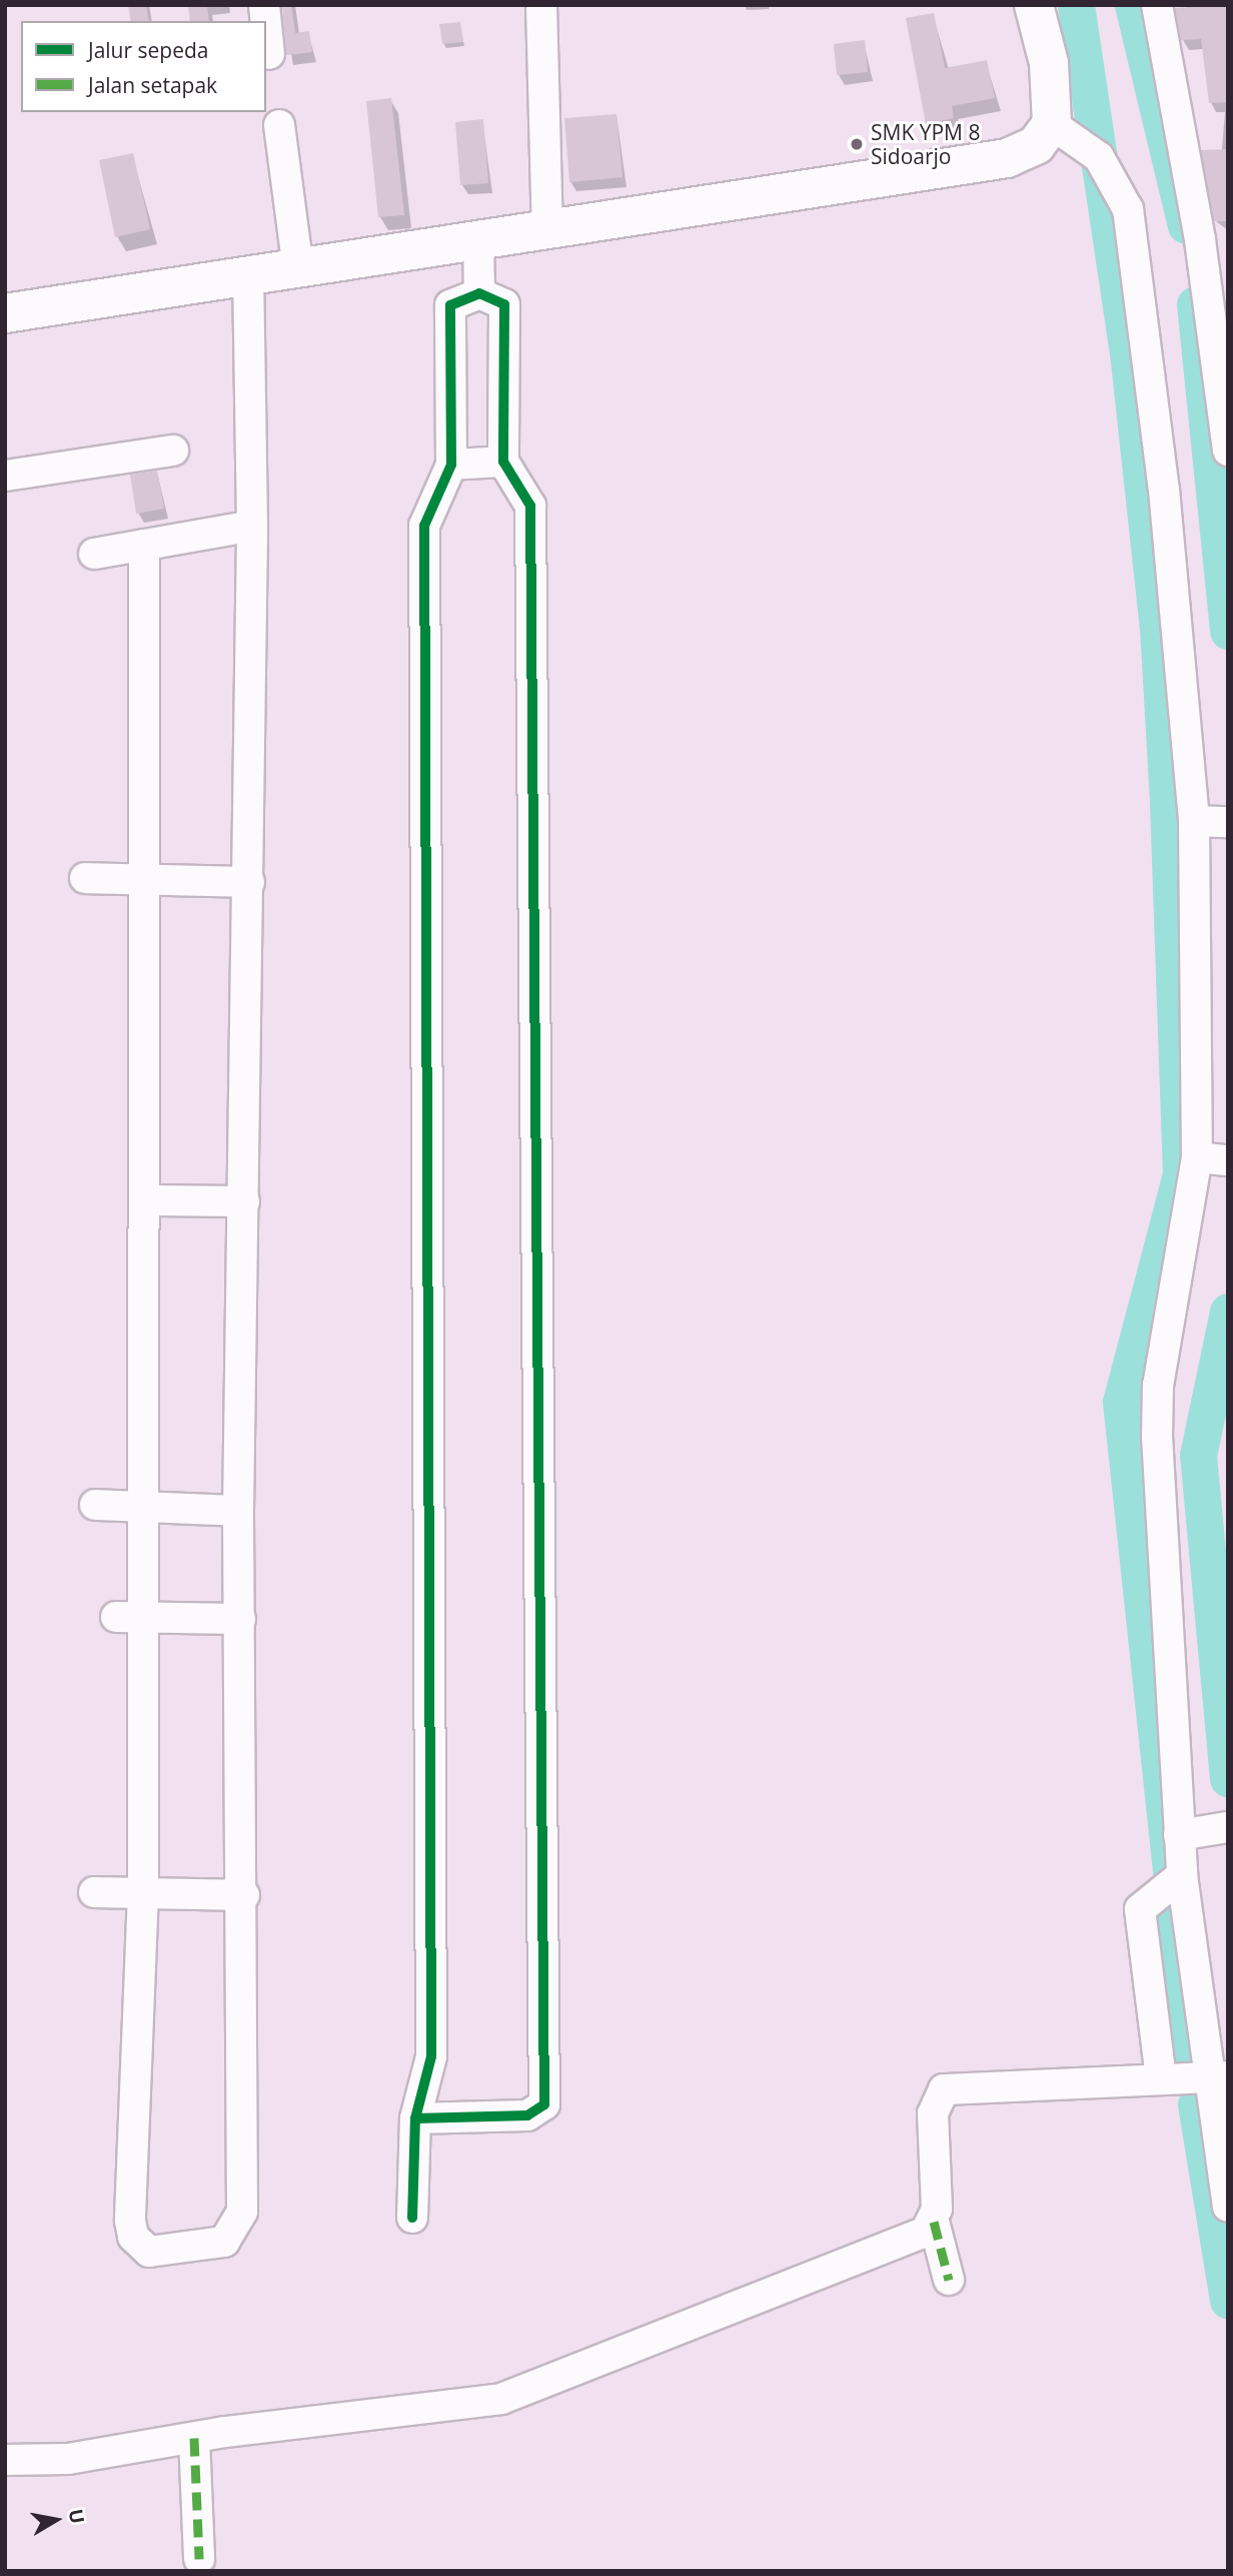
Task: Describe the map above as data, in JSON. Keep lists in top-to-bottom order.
{
  "places": ["SMK YPM 8 Sidoarjo"],
  "legend": ["Jalur sepeda", "Jalan setapak"],
  "north": "right"
}
